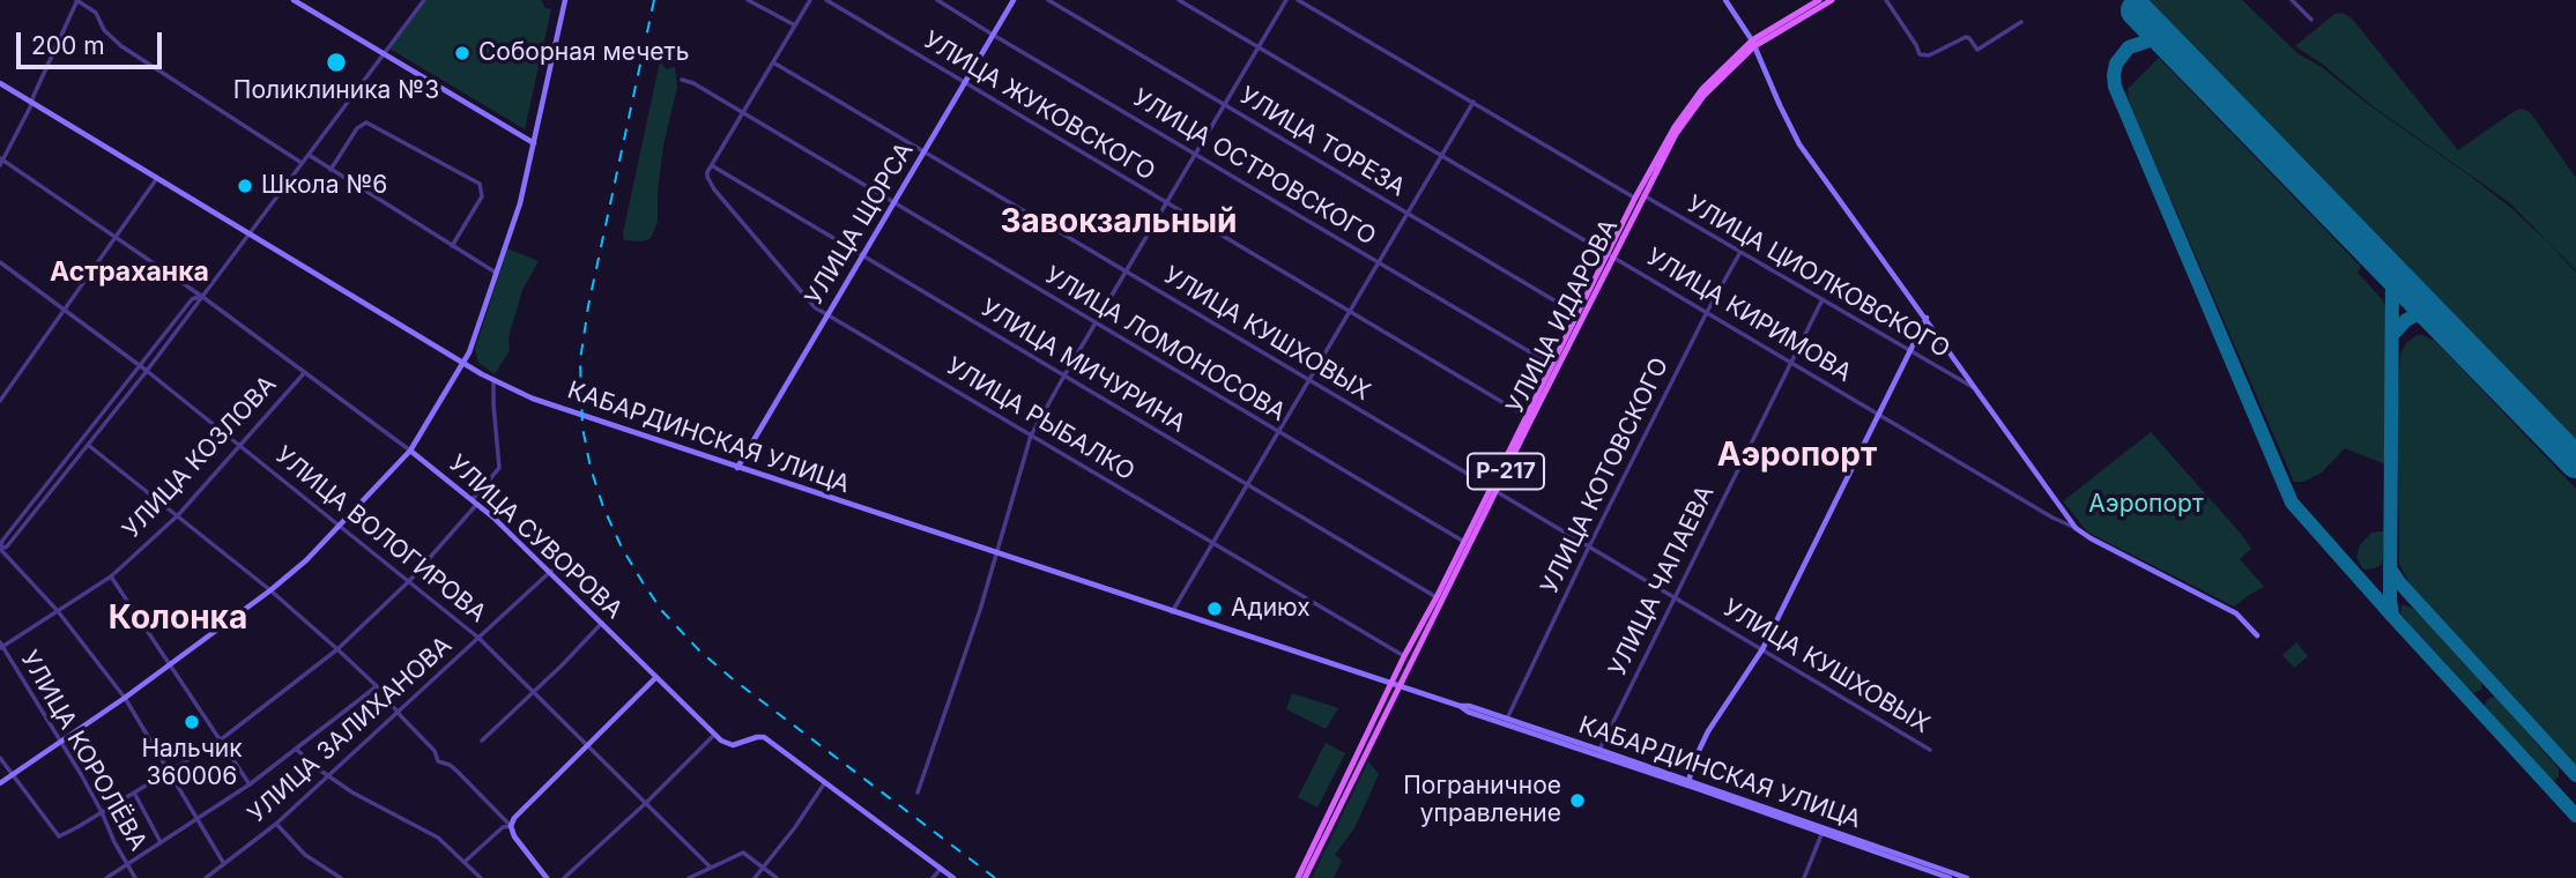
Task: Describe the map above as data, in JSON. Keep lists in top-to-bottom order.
{
  "streets": {
    "main road": [
      "УЛИЦА ЩОРСА",
      "УЛИЦА КИРИМОВА",
      "УЛИЦА ИДАРОВА",
      "КАБАРДИНСКАЯ УЛИЦА",
      "Р-217",
      "УЛИЦА СУВОРОВА"
    ],
    "street": [
      "УЛИЦА ЖУКОВСКОГО",
      "УЛИЦА ТОРЕЗА",
      "УЛИЦА ОСТРОВСКОГО",
      "УЛИЦА ЦИОЛКОВСКОГО",
      "УЛИЦА КУШХОВЫХ",
      "УЛИЦА ЛОМОНОСОВА",
      "УЛИЦА МИЧУРИНА",
      "УЛИЦА РЫБАЛКО",
      "УЛИЦА КОЗЛОВА",
      "УЛИЦА КОТОВСКОГО",
      "УЛИЦА ВОЛОГИРОВА",
      "УЛИЦА ЧАПАЕВА",
      "УЛИЦА ЗАЛИХАНОВА",
      "УЛИЦА КОРОЛЁВА"
    ]
  },
  "crossings": [
    ["УЛИЦА ЖУКОВСКОГО", "УЛИЦА ЩОРСА"],
    ["УЛИЦА ЖУКОВСКОГО", "УЛИЦА ИДАРОВА"],
    ["УЛИЦА ТОРЕЗА", "УЛИЦА ИДАРОВА"],
    ["УЛИЦА ОСТРОВСКОГО", "УЛИЦА ЩОРСА"],
    ["УЛИЦА ОСТРОВСКОГО", "УЛИЦА ИДАРОВА"],
    ["УЛИЦА ЩОРСА", "УЛИЦА КУШХОВЫХ"],
    ["УЛИЦА ЩОРСА", "УЛИЦА ЛОМОНОСОВА"],
    ["УЛИЦА ЩОРСА", "УЛИЦА МИЧУРИНА"],
    ["УЛИЦА ЩОРСА", "УЛИЦА РЫБАЛКО"],
    ["УЛИЦА ЩОРСА", "КАБАРДИНСКАЯ УЛИЦА"],
    ["УЛИЦА ЦИОЛКОВСКОГО", "УЛИЦА ИДАРОВА"],
    ["УЛИЦА ЦИОЛКОВСКОГО", "УЛИЦА КОТОВСКОГО"],
    ["УЛИЦА ЦИОЛКОВСКОГО", "УЛИЦА ЧАПАЕВА"],
    ["УЛИЦА КИРИМОВА", "УЛИЦА ИДАРОВА"],
    ["УЛИЦА КИРИМОВА", "УЛИЦА КОТОВСКОГО"],
    ["УЛИЦА КИРИМОВА", "УЛИЦА ЧАПАЕВА"],
    ["УЛИЦА ИДАРОВА", "УЛИЦА КУШХОВЫХ"],
    ["УЛИЦА ИДАРОВА", "УЛИЦА ЛОМОНОСОВА"],
    ["УЛИЦА ИДАРОВА", "УЛИЦА МИЧУРИНА"],
    ["УЛИЦА ИДАРОВА", "УЛИЦА РЫБАЛКО"],
    ["УЛИЦА ИДАРОВА", "КАБАРДИНСКАЯ УЛИЦА"],
    ["УЛИЦА КУШХОВЫХ", "УЛИЦА КОТОВСКОГО"],
    ["УЛИЦА КУШХОВЫХ", "УЛИЦА ЧАПАЕВА"],
    ["УЛИЦА МИЧУРИНА", "УЛИЦА РЫБАЛКО"],
    ["КАБАРДИНСКАЯ УЛИЦА", "УЛИЦА КОТОВСКОГО"],
    ["КАБАРДИНСКАЯ УЛИЦА", "УЛИЦА ЧАПАЕВА"],
    ["УЛИЦА КОЗЛОВА", "УЛИЦА ВОЛОГИРОВА"],
    ["УЛИЦА КОЗЛОВА", "УЛИЦА СУВОРОВА"],
    ["УЛИЦА КОЗЛОВА", "УЛИЦА КОРОЛЁВА"],
    ["УЛИЦА ВОЛОГИРОВА", "УЛИЦА ЗАЛИХАНОВА"],
    ["УЛИЦА СУВОРОВА", "УЛИЦА ЗАЛИХАНОВА"]
  ],
  "districts": [
    "Завокзальный",
    "Астраханка",
    "Аэропорт",
    "Колонка"
  ],
  "parks": ["Аэропорт"],
  "places": [
    "Соборная мечеть",
    "Поликлиника №3",
    "Школа №6",
    "Адиюх",
    "Нальчик 360006",
    "Пограничное управление"
  ],
  "scale_bar": "200 m"
}
